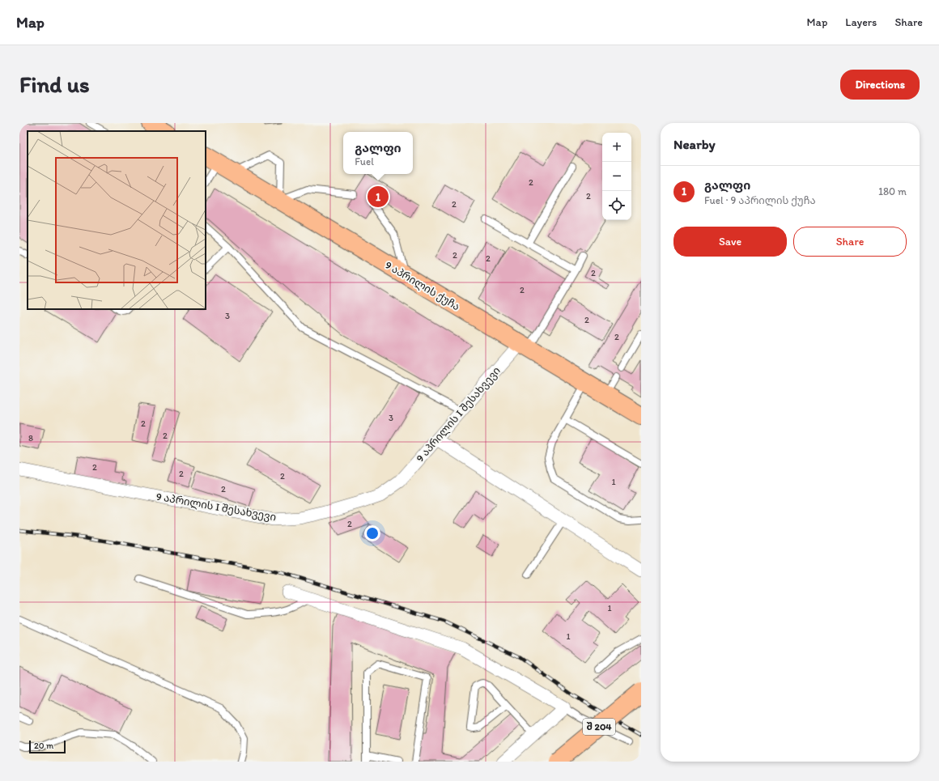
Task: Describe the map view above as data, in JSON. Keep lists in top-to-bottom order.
{
  "streets": {
    "main road": ["9 აპრილის ქუჩა", "შ 204"],
    "street": ["9 აპრილის I შესახვევი"]
  },
  "crossings": [
    ["9 აპრილის ქუჩა", "9 აპრილის I შესახვევი"]
  ],
  "house_numbers": [
    "2",
    "2",
    "2",
    "2",
    "2",
    "2",
    "2",
    "3",
    "2",
    "2",
    "3",
    "2",
    "2",
    "8",
    "2",
    "2",
    "2",
    "1",
    "2",
    "2",
    "1",
    "1"
  ],
  "scale_bar": "20 m",
  "page": {
    "header": "Map",
    "nav": ["Map", "Layers", "Share"],
    "buttons": [
      "Directions",
      ["Save", "Share"]
    ],
    "title": "Find us",
    "heading": "Nearby",
    "popup": ["გალფი", "Fuel"],
    "map_buttons": ["+", "−"],
    "list": [
      {
        "mark": "1",
        "name": "გალფი",
        "note": "Fuel · 9 აპრილის ქუჩა",
        "value": "180 m"
      }
    ],
    "pins": "1",
    "scale": "20 m"
  }
}
